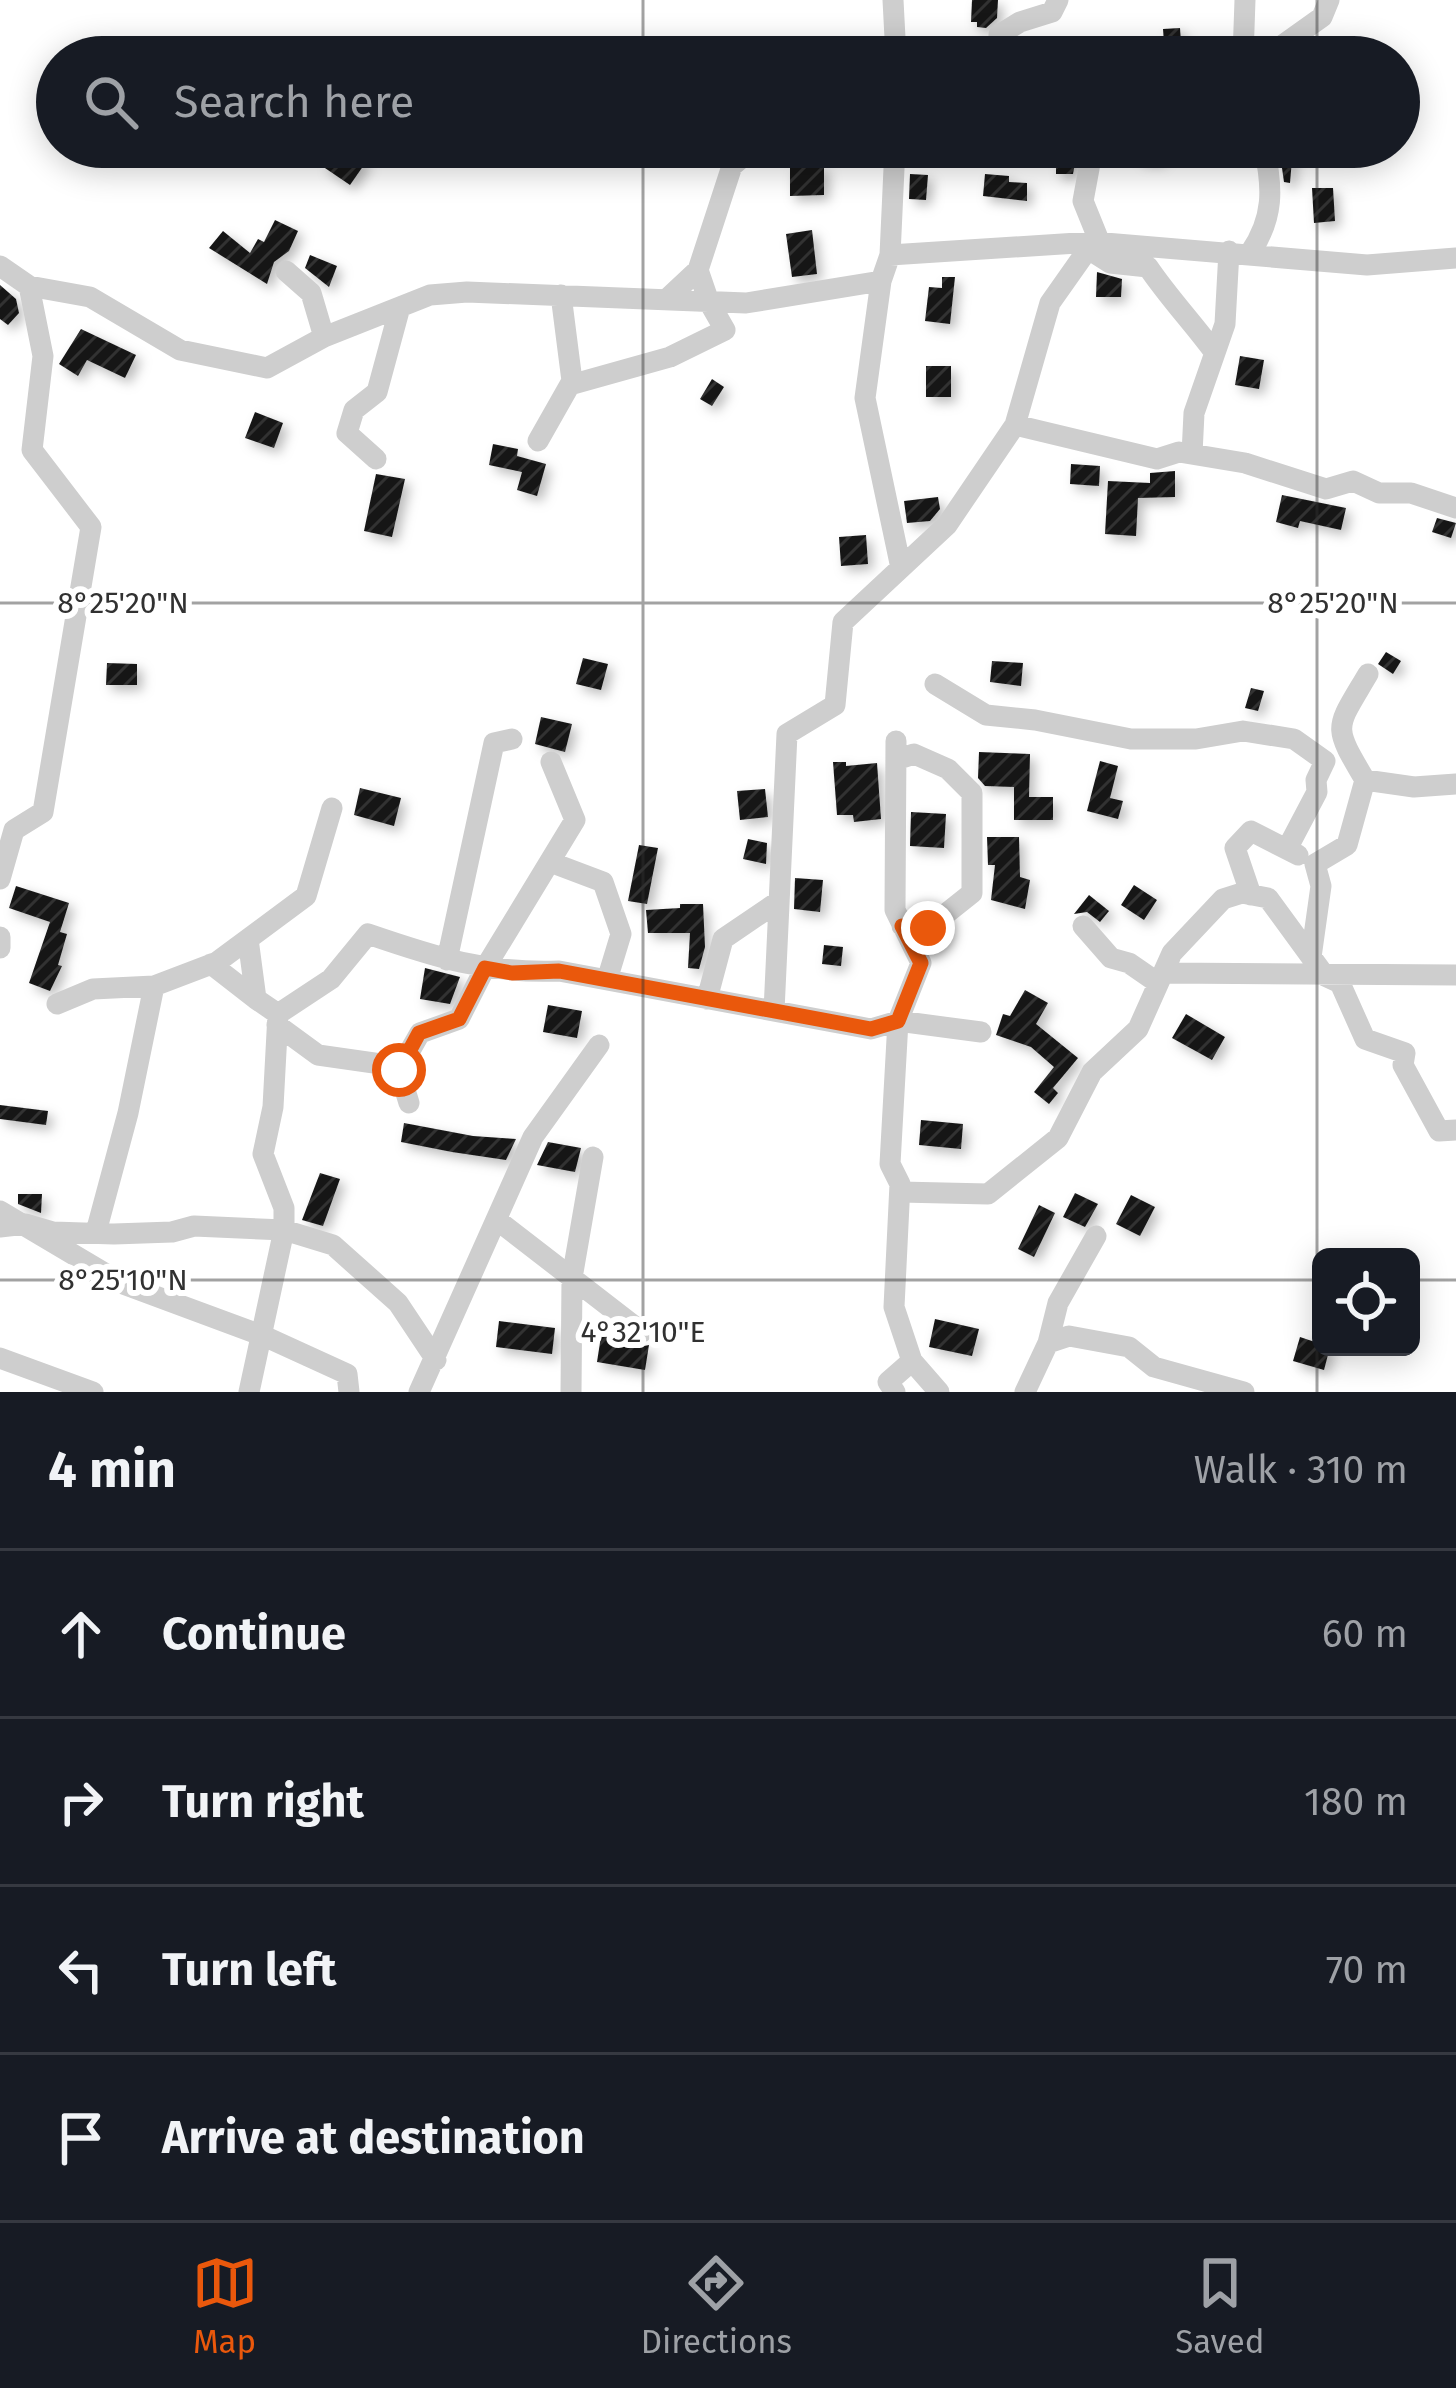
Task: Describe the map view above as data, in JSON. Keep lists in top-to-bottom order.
{
  "page": {
    "search": "Search here",
    "heading": ["4 min", "Walk · 310 m"],
    "list": [
      ["Continue", "60 m"],
      ["Turn right", "180 m"],
      ["Turn left", "70 m"],
      "Arrive at destination"
    ],
    "nav": ["Map", "Directions", "Saved"]
  },
  "coordinates": ["8°25'20\"N", "8°25'10\"N", "4°32'10\"E"]
}
